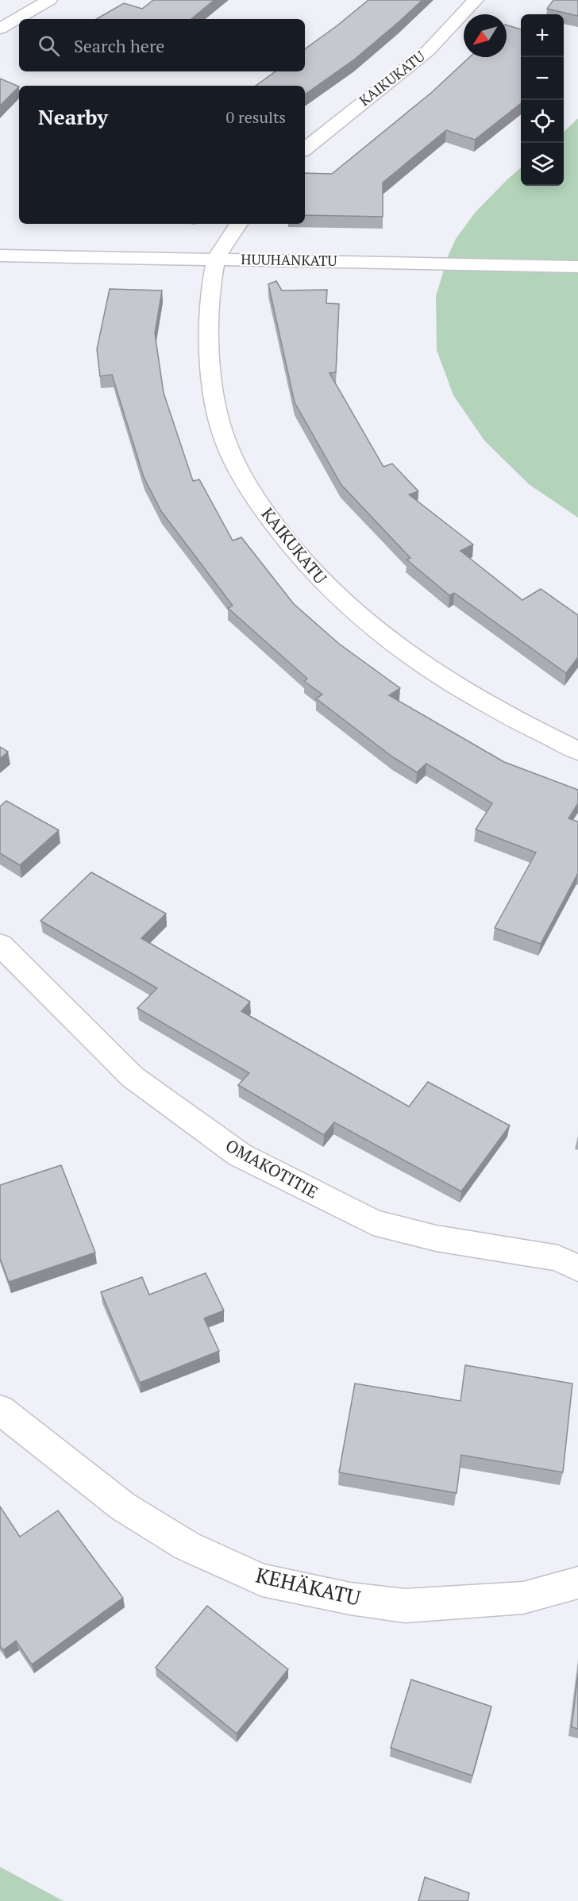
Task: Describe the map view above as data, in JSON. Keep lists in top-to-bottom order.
{
  "streets": {
    "street": [
      "KAIKUKATU",
      "HUUHANKATU",
      "OMAKOTITIE",
      "KEHÄKATU"
    ]
  },
  "crossings": [
    ["KAIKUKATU", "HUUHANKATU"]
  ],
  "north": "bottom left",
  "page": {
    "map_buttons": ["+", "−"],
    "search": "Search here",
    "heading": ["Nearby", "0 results"]
  }
}
